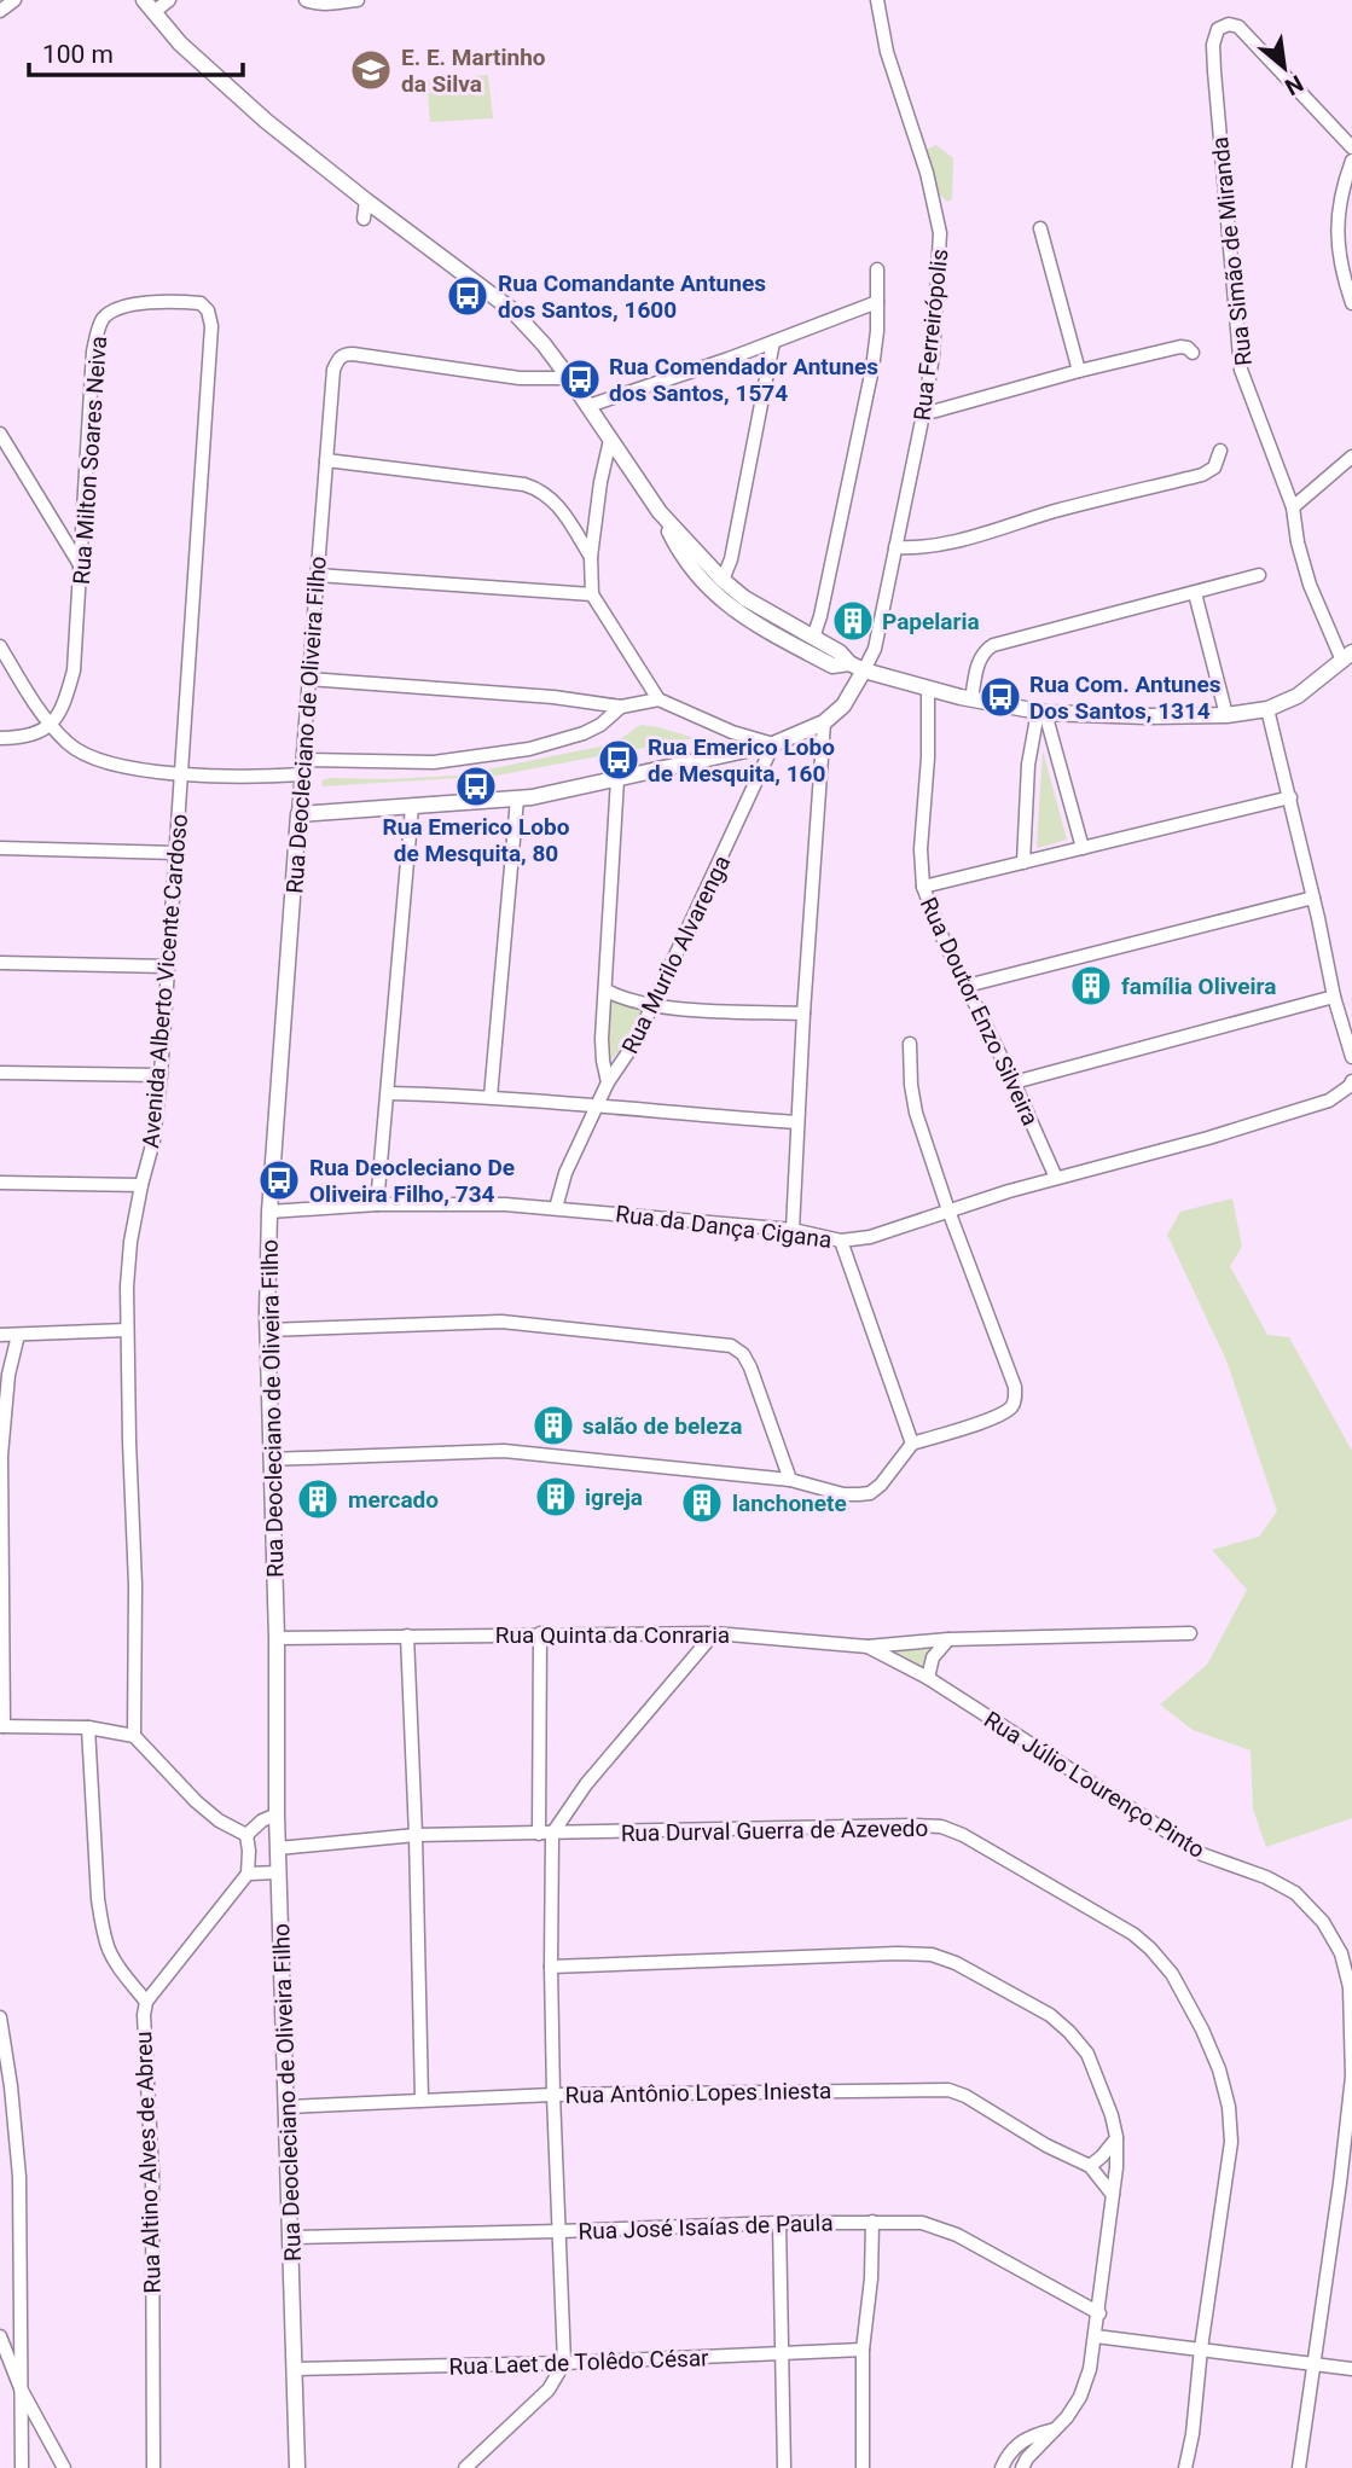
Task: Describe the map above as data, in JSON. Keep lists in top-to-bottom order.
{
  "streets": {
    "street": [
      "Rua Simão de Miranda",
      "Rua Ferreirópolis",
      "Rua Milton Soares Neiva",
      "Rua Deocleciano de Oliveira Filho",
      "Rua Murilo Alvarenga",
      "Avenida Alberto Vicente Cardoso",
      "Rua Doutor Enzo Silveira",
      "Rua da Dança Cigana",
      "Rua Quinta da Conraria",
      "Rua Júlio Lourenço Pinto",
      "Rua Durval Guerra de Azevedo",
      "Rua Antônio Lopes Iniesta",
      "Rua Altino Alves de Abreu",
      "Rua José Isaías de Paula",
      "Rua Laet de Tolêdo César"
    ]
  },
  "crossings": [
    ["Rua Milton Soares Neiva", "Avenida Alberto Vicente Cardoso"],
    ["Rua Deocleciano de Oliveira Filho", "Rua da Dança Cigana"],
    ["Rua Deocleciano de Oliveira Filho", "Rua Quinta da Conraria"],
    ["Rua Deocleciano de Oliveira Filho", "Rua Durval Guerra de Azevedo"],
    ["Rua Deocleciano de Oliveira Filho", "Rua Antônio Lopes Iniesta"],
    ["Rua Deocleciano de Oliveira Filho", "Rua José Isaías de Paula"],
    ["Rua Deocleciano de Oliveira Filho", "Rua Laet de Tolêdo César"],
    ["Rua Murilo Alvarenga", "Rua da Dança Cigana"],
    ["Rua Doutor Enzo Silveira", "Rua da Dança Cigana"],
    ["Rua Quinta da Conraria", "Rua Júlio Lourenço Pinto"]
  ],
  "places": {
    "school or university": ["E. E. Martinho da Silva"],
    "bus stop": [
      "Rua Comandante Antunes dos Santos, 1600",
      "Rua Comendador Antunes dos Santos, 1574",
      "Rua Com. Antunes Dos Santos, 1314",
      "Rua Emerico Lobo de Mesquita, 160",
      "Rua Emerico Lobo de Mesquita, 80",
      "Rua Deocleciano De Oliveira Filho, 734"
    ],
    "building": [
      "Papelaria",
      "família Oliveira",
      "salão de beleza",
      "igreja",
      "mercado",
      "lanchonete"
    ]
  },
  "scale_bar": "100 m",
  "north": "bottom right"
}
